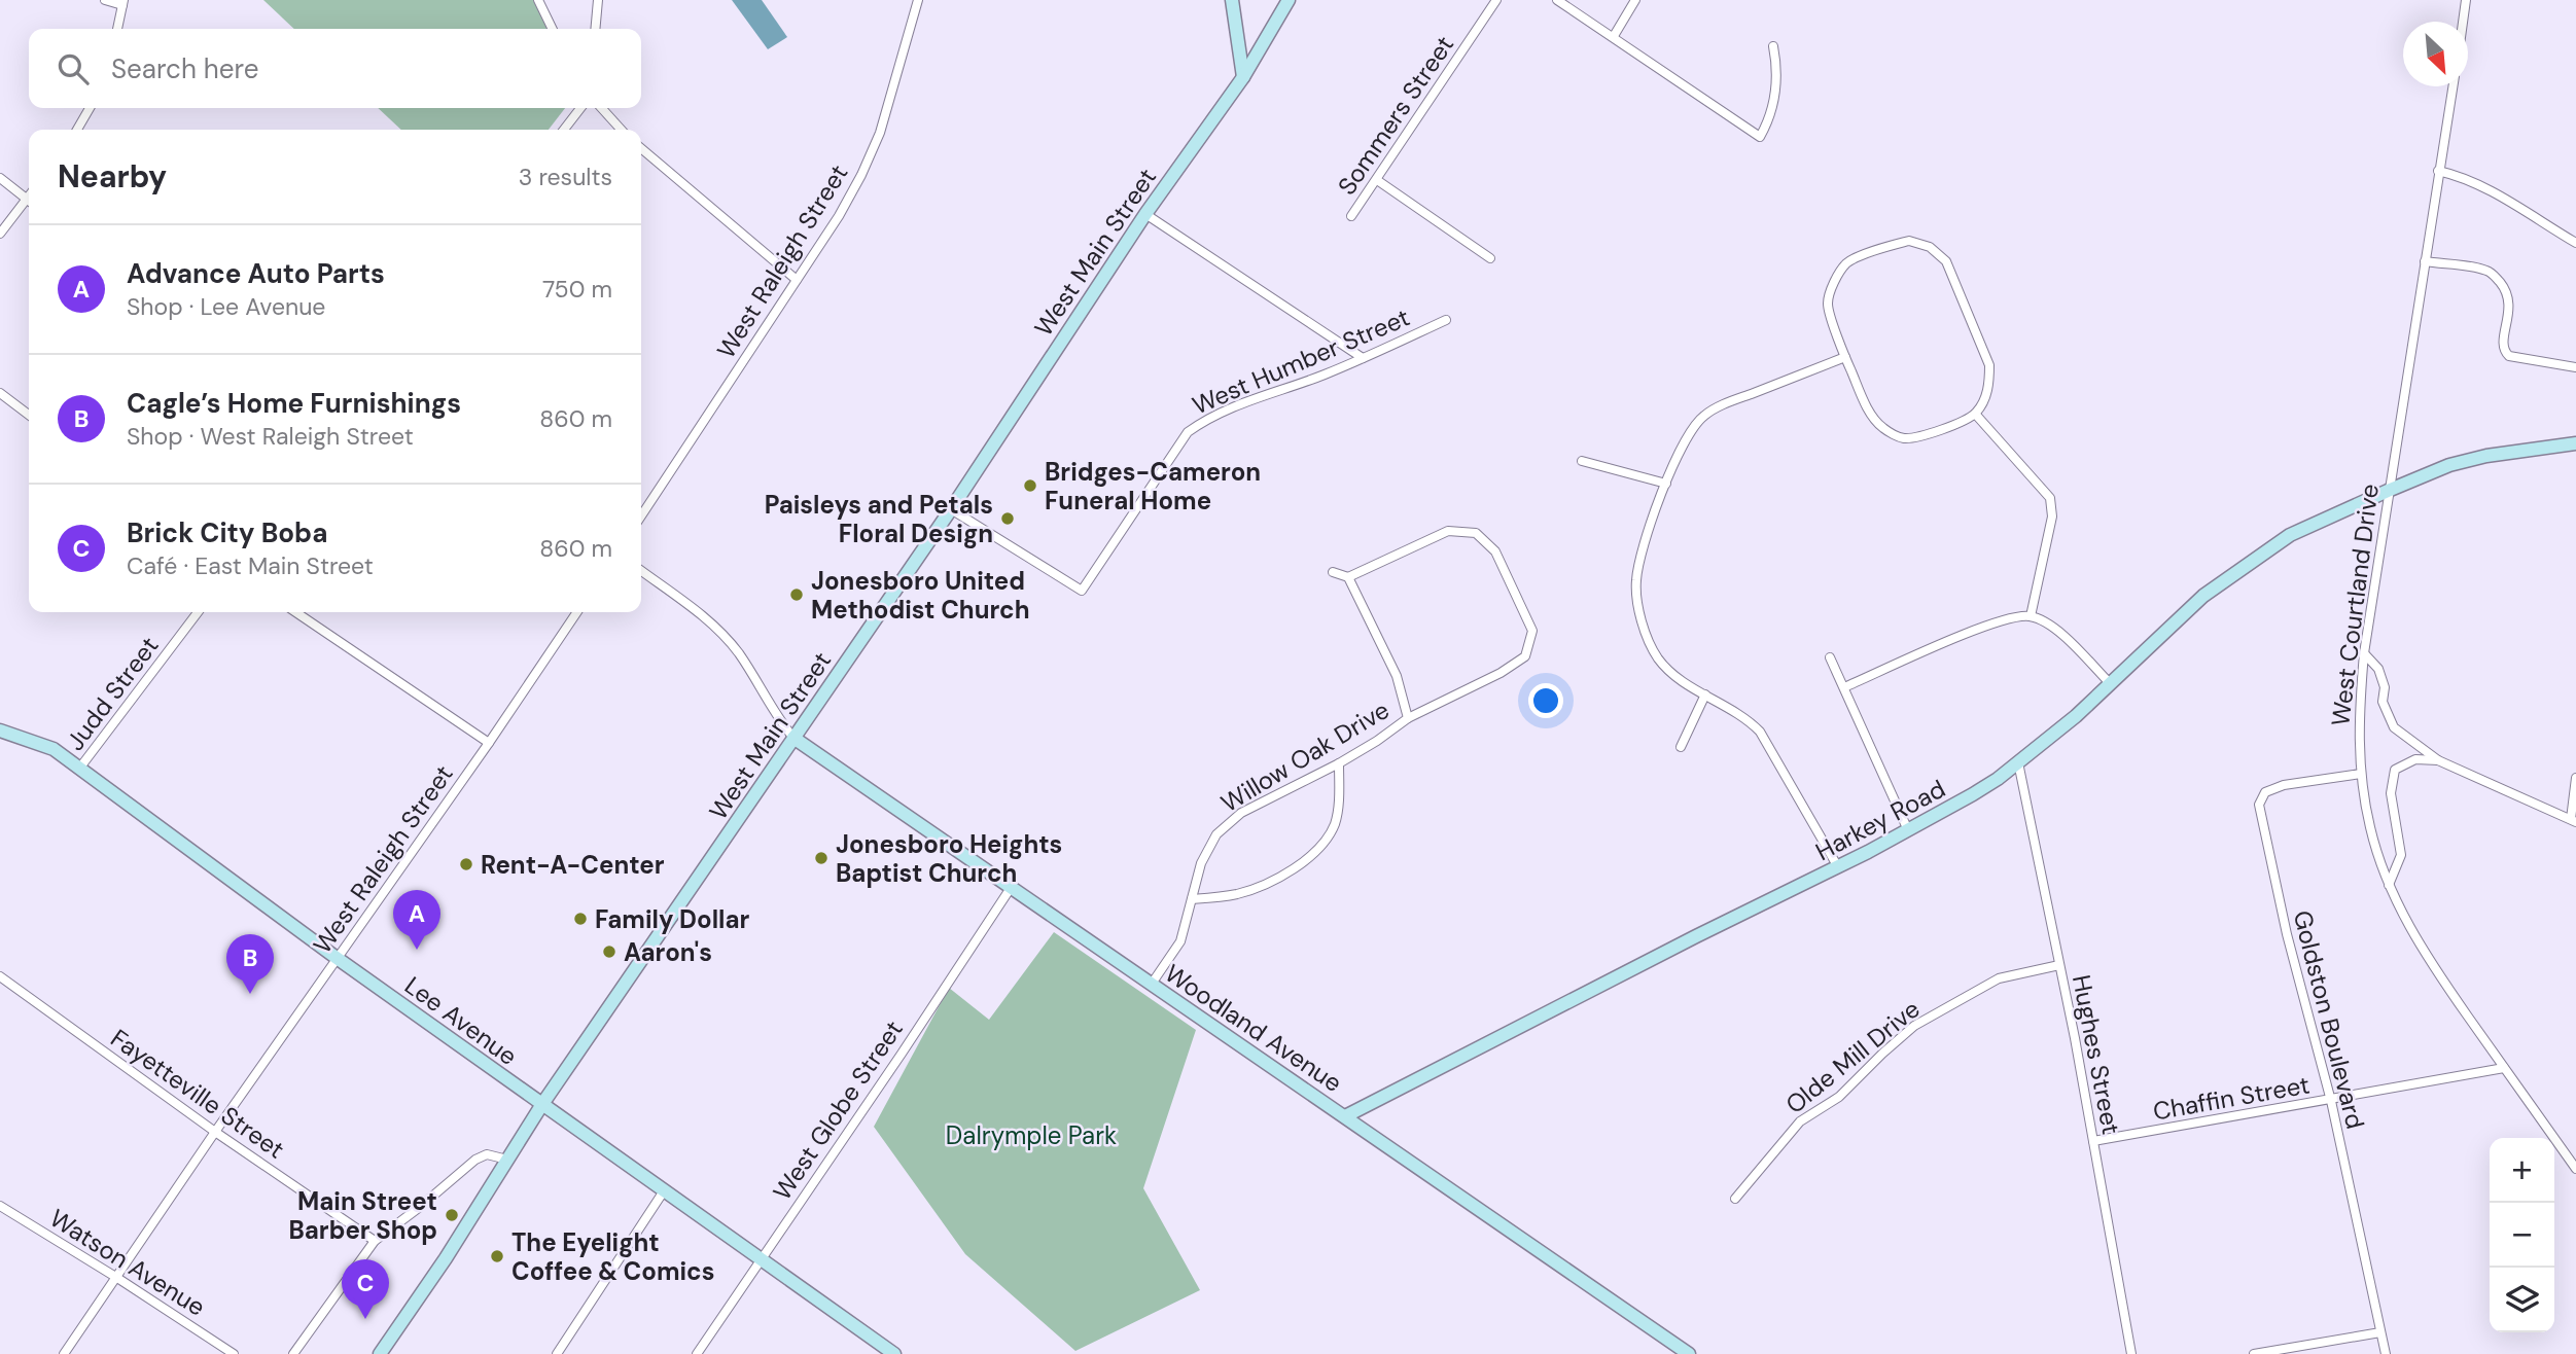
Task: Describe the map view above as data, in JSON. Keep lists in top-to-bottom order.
{
  "streets": {
    "street": [
      "Sommers Street",
      "West Main Street",
      "West Raleigh Street",
      "West Humber Street",
      "West Courtland Drive",
      "Judd Street",
      "Willow Oak Drive",
      "Harkey Road",
      "Goldston Boulevard",
      "Lee Avenue",
      "Woodland Avenue",
      "Hughes Street",
      "Olde Mill Drive",
      "Fayetteville Street",
      "Chaffin Street",
      "West Globe Street",
      "Watson Avenue"
    ]
  },
  "crossings": [
    ["West Main Street", "West Humber Street"],
    ["West Main Street", "Lee Avenue"],
    ["West Main Street", "Woodland Avenue"],
    ["West Raleigh Street", "Lee Avenue"],
    ["West Raleigh Street", "Fayetteville Street"],
    ["West Raleigh Street", "Watson Avenue"],
    ["West Courtland Drive", "Harkey Road"],
    ["West Courtland Drive", "Goldston Boulevard"],
    ["West Courtland Drive", "Chaffin Street"],
    ["Judd Street", "Lee Avenue"],
    ["Willow Oak Drive", "Woodland Avenue"],
    ["Harkey Road", "Woodland Avenue"],
    ["Harkey Road", "Hughes Street"],
    ["Goldston Boulevard", "Chaffin Street"],
    ["Lee Avenue", "West Globe Street"],
    ["Woodland Avenue", "West Globe Street"],
    ["Hughes Street", "Olde Mill Drive"],
    ["Hughes Street", "Chaffin Street"]
  ],
  "parks": ["Dalrymple Park"],
  "places": [
    "Bridges-Cameron Funeral Home",
    "Paisleys and Petals Floral Design",
    "Jonesboro United Methodist Church",
    "Jonesboro Heights Baptist Church",
    "Rent-A-Center",
    "Family Dollar",
    "Aaron's",
    "Main Street Barber Shop",
    "The Eyelight Coffee & Comics"
  ],
  "north": "bottom right",
  "page": {
    "search": "Search here",
    "heading": ["Nearby", "3 results"],
    "list": [
      {
        "mark": "A",
        "name": "Advance Auto Parts",
        "note": "Shop · Lee Avenue",
        "value": "750 m"
      },
      {
        "mark": "B",
        "name": "Cagle’s Home Furnishings",
        "note": "Shop · West Raleigh Street",
        "value": "860 m"
      },
      {
        "mark": "C",
        "name": "Brick City Boba",
        "note": "Café · East Main Street",
        "value": "860 m"
      }
    ],
    "pins": ["A", "B", "C"],
    "map_buttons": ["+", "−"]
  }
}
